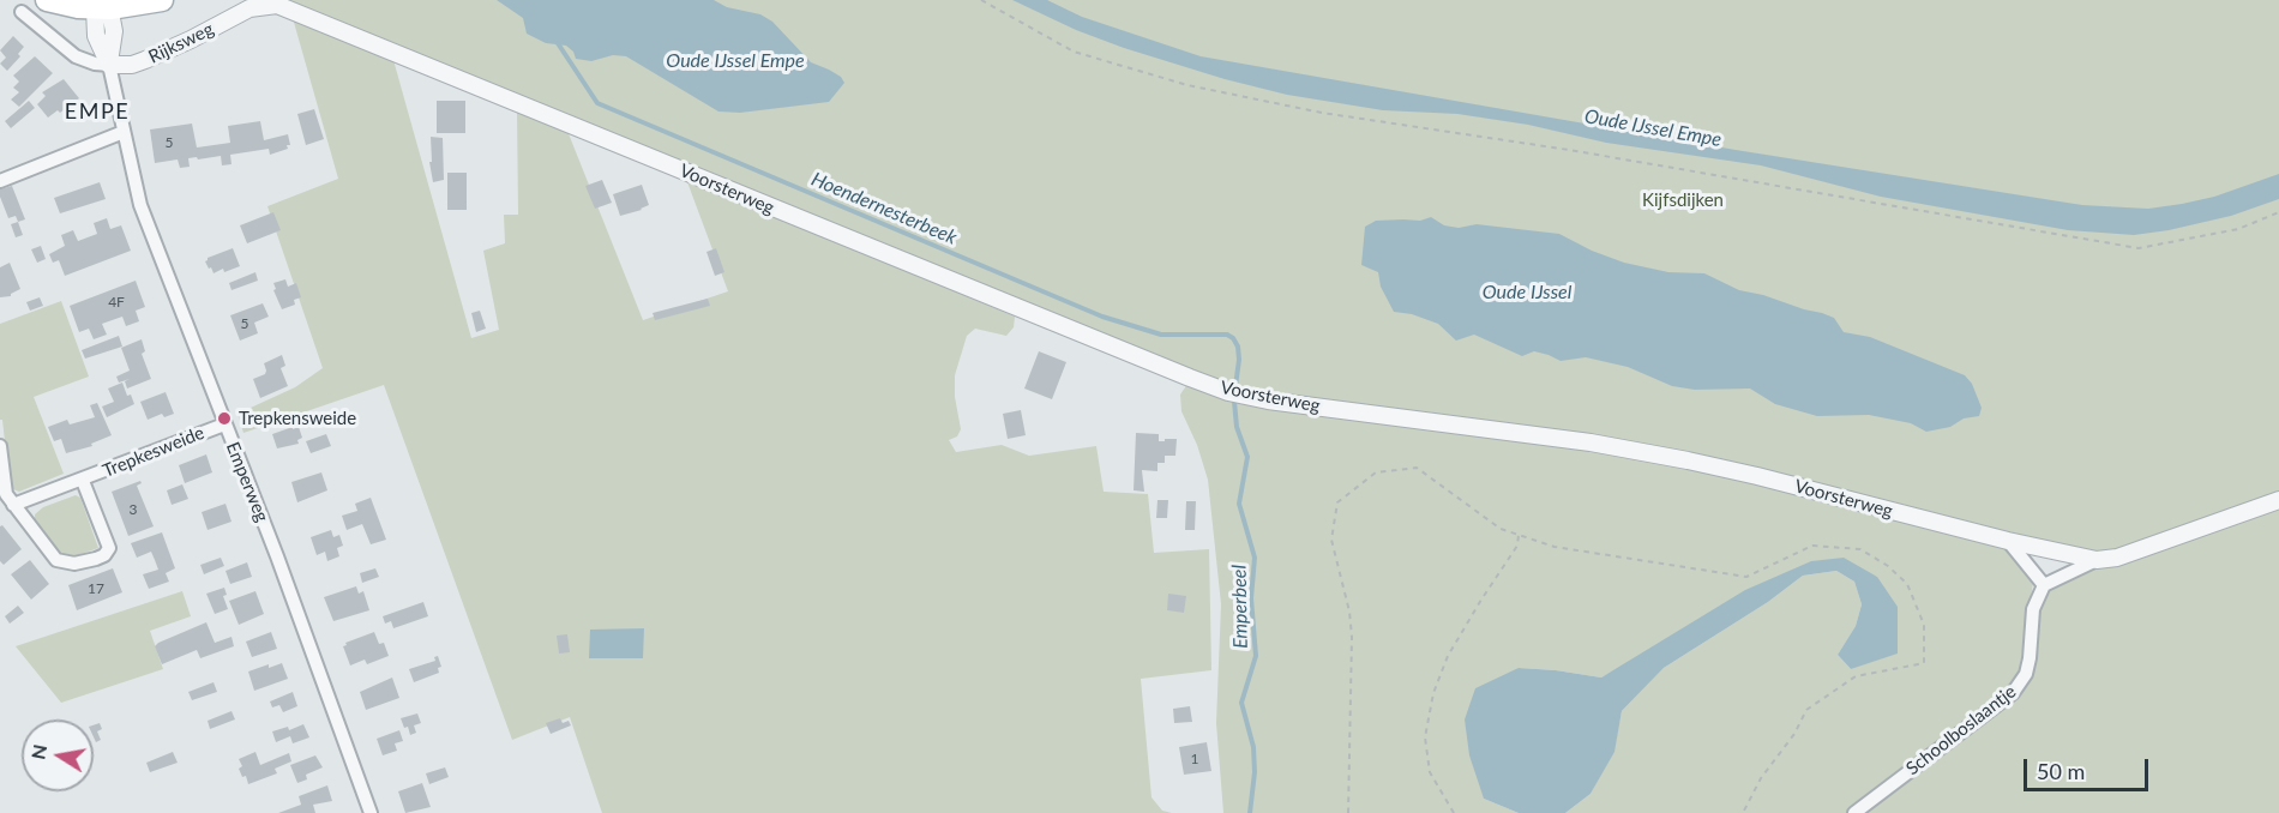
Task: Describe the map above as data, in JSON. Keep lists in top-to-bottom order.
{
  "streets": {
    "street": [
      "Rijksweg",
      "Voorsterweg",
      "Trepkesweide",
      "Emperweg",
      "Schoolboslaantje"
    ]
  },
  "crossings": [
    ["Rijksweg", "Voorsterweg"],
    ["Rijksweg", "Emperweg"],
    ["Trepkesweide", "Emperweg"]
  ],
  "districts": ["EMPE"],
  "water": [
    "Oude IJssel Empe",
    "Hoendernesterbeek",
    "Oude IJssel",
    "Emperbeel"
  ],
  "parks": ["Kijfsdijken"],
  "places": ["Trepkensweide"],
  "house_numbers": [
    "5",
    "4F",
    "5",
    "3",
    "17",
    "1"
  ],
  "scale_bar": "50 m",
  "north": "left"
}
